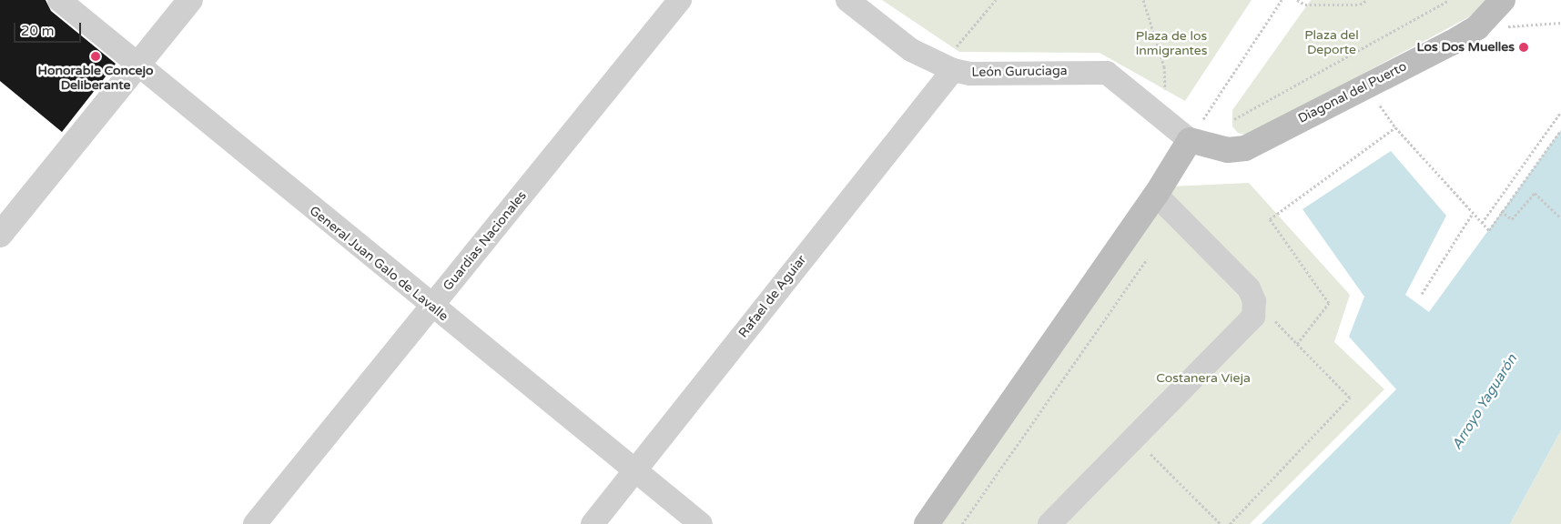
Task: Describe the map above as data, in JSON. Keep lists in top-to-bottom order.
{
  "streets": {
    "main road": ["Diagonal del Puerto"],
    "street": [
      "León Guruciaga",
      "Guardias Nacionales",
      "General Juan Galo de Lavalle",
      "Rafael de Aguiar"
    ]
  },
  "crossings": [
    ["León Guruciaga", "Diagonal del Puerto"],
    ["León Guruciaga", "Rafael de Aguiar"],
    ["Guardias Nacionales", "General Juan Galo de Lavalle"],
    ["General Juan Galo de Lavalle", "Rafael de Aguiar"]
  ],
  "water": ["Arroyo Yaguarón"],
  "parks": ["Plaza del Deporte", "Plaza de los Inmigrantes", "Costanera Vieja"],
  "places": ["Los Dos Muelles", "Honorable Concejo Deliberante"],
  "scale_bar": "20 m"
}
